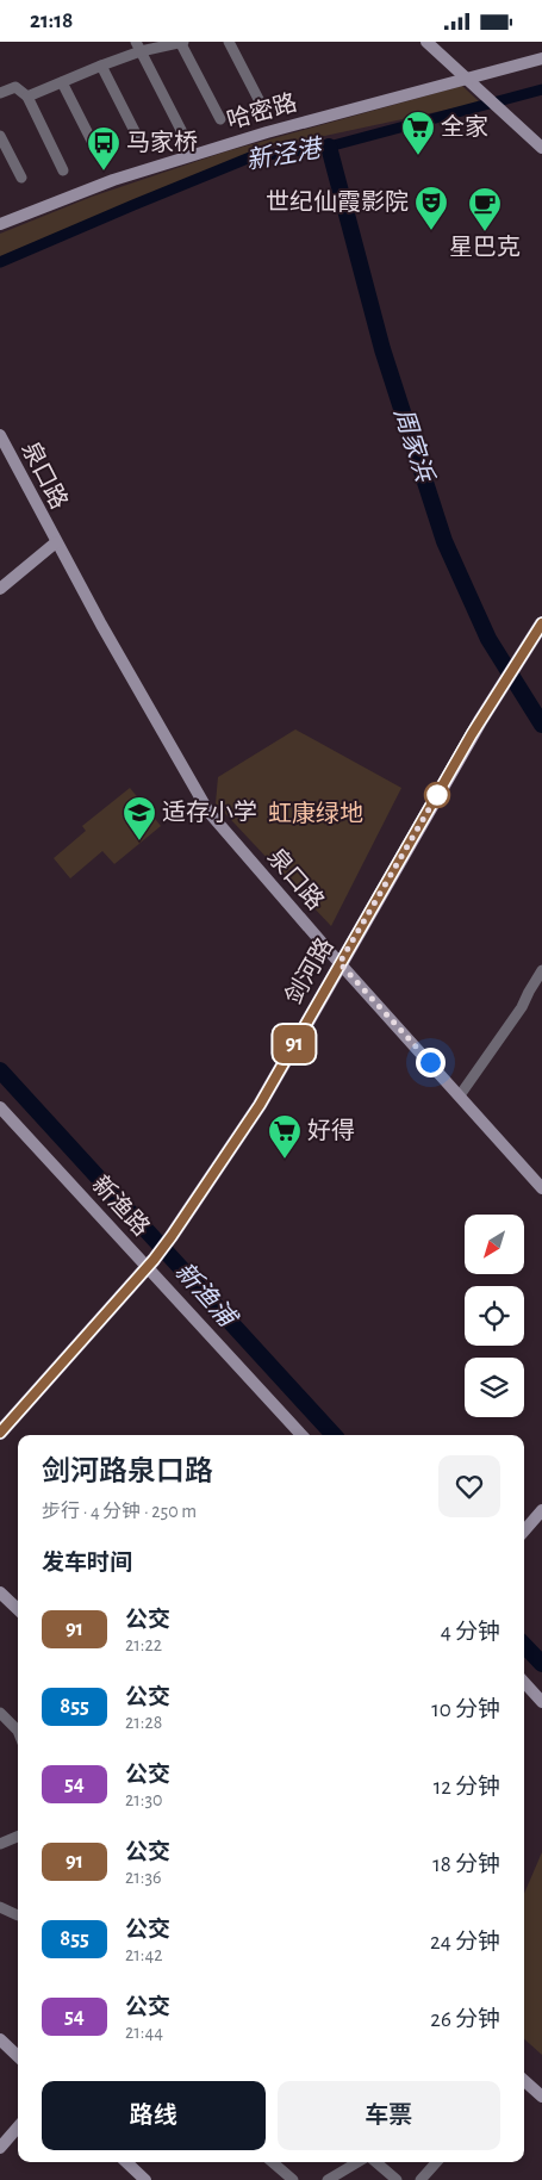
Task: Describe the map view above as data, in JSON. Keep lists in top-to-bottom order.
{
  "streets": {
    "main road": ["剑河路"],
    "street": ["哈密路", "泉口路", "新渔路"]
  },
  "crossings": [
    ["泉口路", "剑河路"],
    ["剑河路", "新渔路"]
  ],
  "water": ["新泾港", "周家浜", "新渔浦"],
  "parks": ["虹康绿地"],
  "places": {
    "supermarket": ["全家", "好得"],
    "bus stop": ["马家桥"],
    "theatre": ["世纪仙霞影院"],
    "cafe": ["星巴克"],
    "school or university": ["适存小学"]
  },
  "lines": ["bus line 91"],
  "north": "bottom left",
  "page": {
    "status": "21:18",
    "on_map": "91",
    "heading": [
      ["剑河路泉口路", "步行 · 4 分钟 · 250 m"],
      "发车时间"
    ],
    "list": [
      {
        "mark": "91",
        "name": "公交",
        "note": "21:22",
        "value": "4 分钟"
      },
      {
        "mark": "855",
        "name": "公交",
        "note": "21:28",
        "value": "10 分钟"
      },
      {
        "mark": "54",
        "name": "公交",
        "note": "21:30",
        "value": "12 分钟"
      },
      {
        "mark": "91",
        "name": "公交",
        "note": "21:36",
        "value": "18 分钟"
      },
      {
        "mark": "855",
        "name": "公交",
        "note": "21:42",
        "value": "24 分钟"
      },
      {
        "mark": "54",
        "name": "公交",
        "note": "21:44",
        "value": "26 分钟"
      }
    ],
    "buttons": ["路线", "车票"]
  }
}
